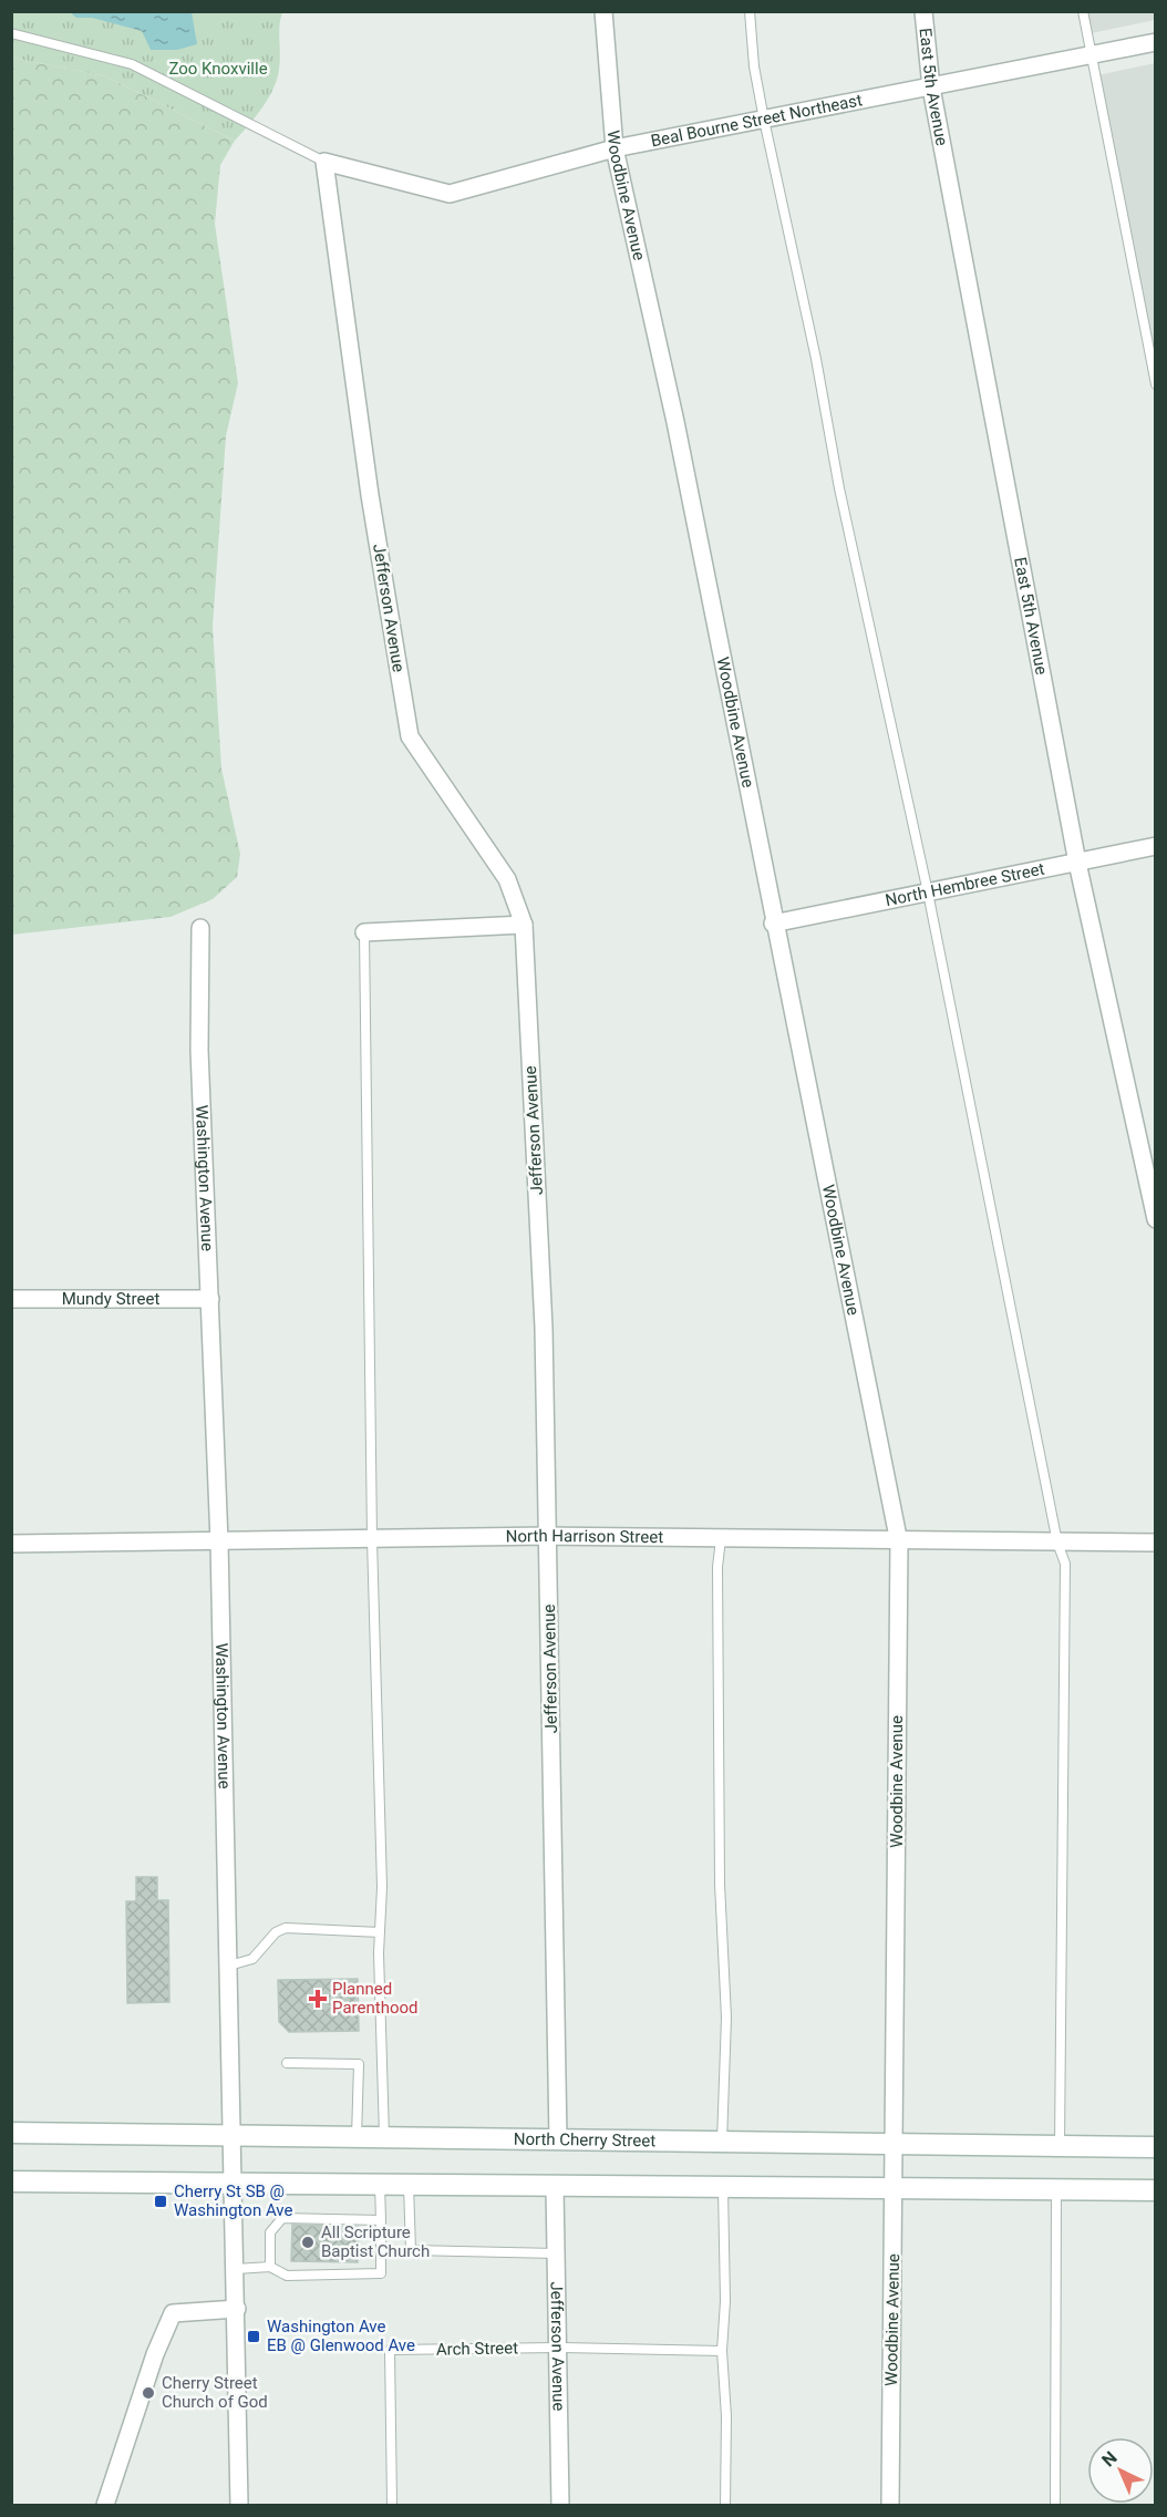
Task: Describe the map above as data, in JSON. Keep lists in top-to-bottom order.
{
  "streets": {
    "main road": ["North Cherry Street"],
    "street": [
      "East 5th Avenue",
      "Beal Bourne Street Northeast",
      "Woodbine Avenue",
      "Jefferson Avenue",
      "North Hembree Street",
      "Washington Avenue",
      "Mundy Street",
      "North Harrison Street"
    ],
    "lane": ["Arch Street"]
  },
  "crossings": [
    ["East 5th Avenue", "Beal Bourne Street Northeast"],
    ["East 5th Avenue", "North Hembree Street"],
    ["Beal Bourne Street Northeast", "Woodbine Avenue"],
    ["Beal Bourne Street Northeast", "Jefferson Avenue"],
    ["Woodbine Avenue", "North Hembree Street"],
    ["Woodbine Avenue", "North Harrison Street"],
    ["Woodbine Avenue", "North Cherry Street"],
    ["Jefferson Avenue", "North Harrison Street"],
    ["Jefferson Avenue", "North Cherry Street"],
    ["Jefferson Avenue", "Arch Street"],
    ["Washington Avenue", "Mundy Street"],
    ["Washington Avenue", "North Harrison Street"],
    ["Washington Avenue", "North Cherry Street"]
  ],
  "parks": ["Zoo Knoxville"],
  "places": {
    "health": ["Planned Parenthood"],
    "transit": ["Cherry St SB @ Washington Ave", "Washington Ave EB @ Glenwood Ave"],
    "other": ["All Scripture Baptist Church", "Cherry Street Church of God"]
  },
  "north": "top left"
}
